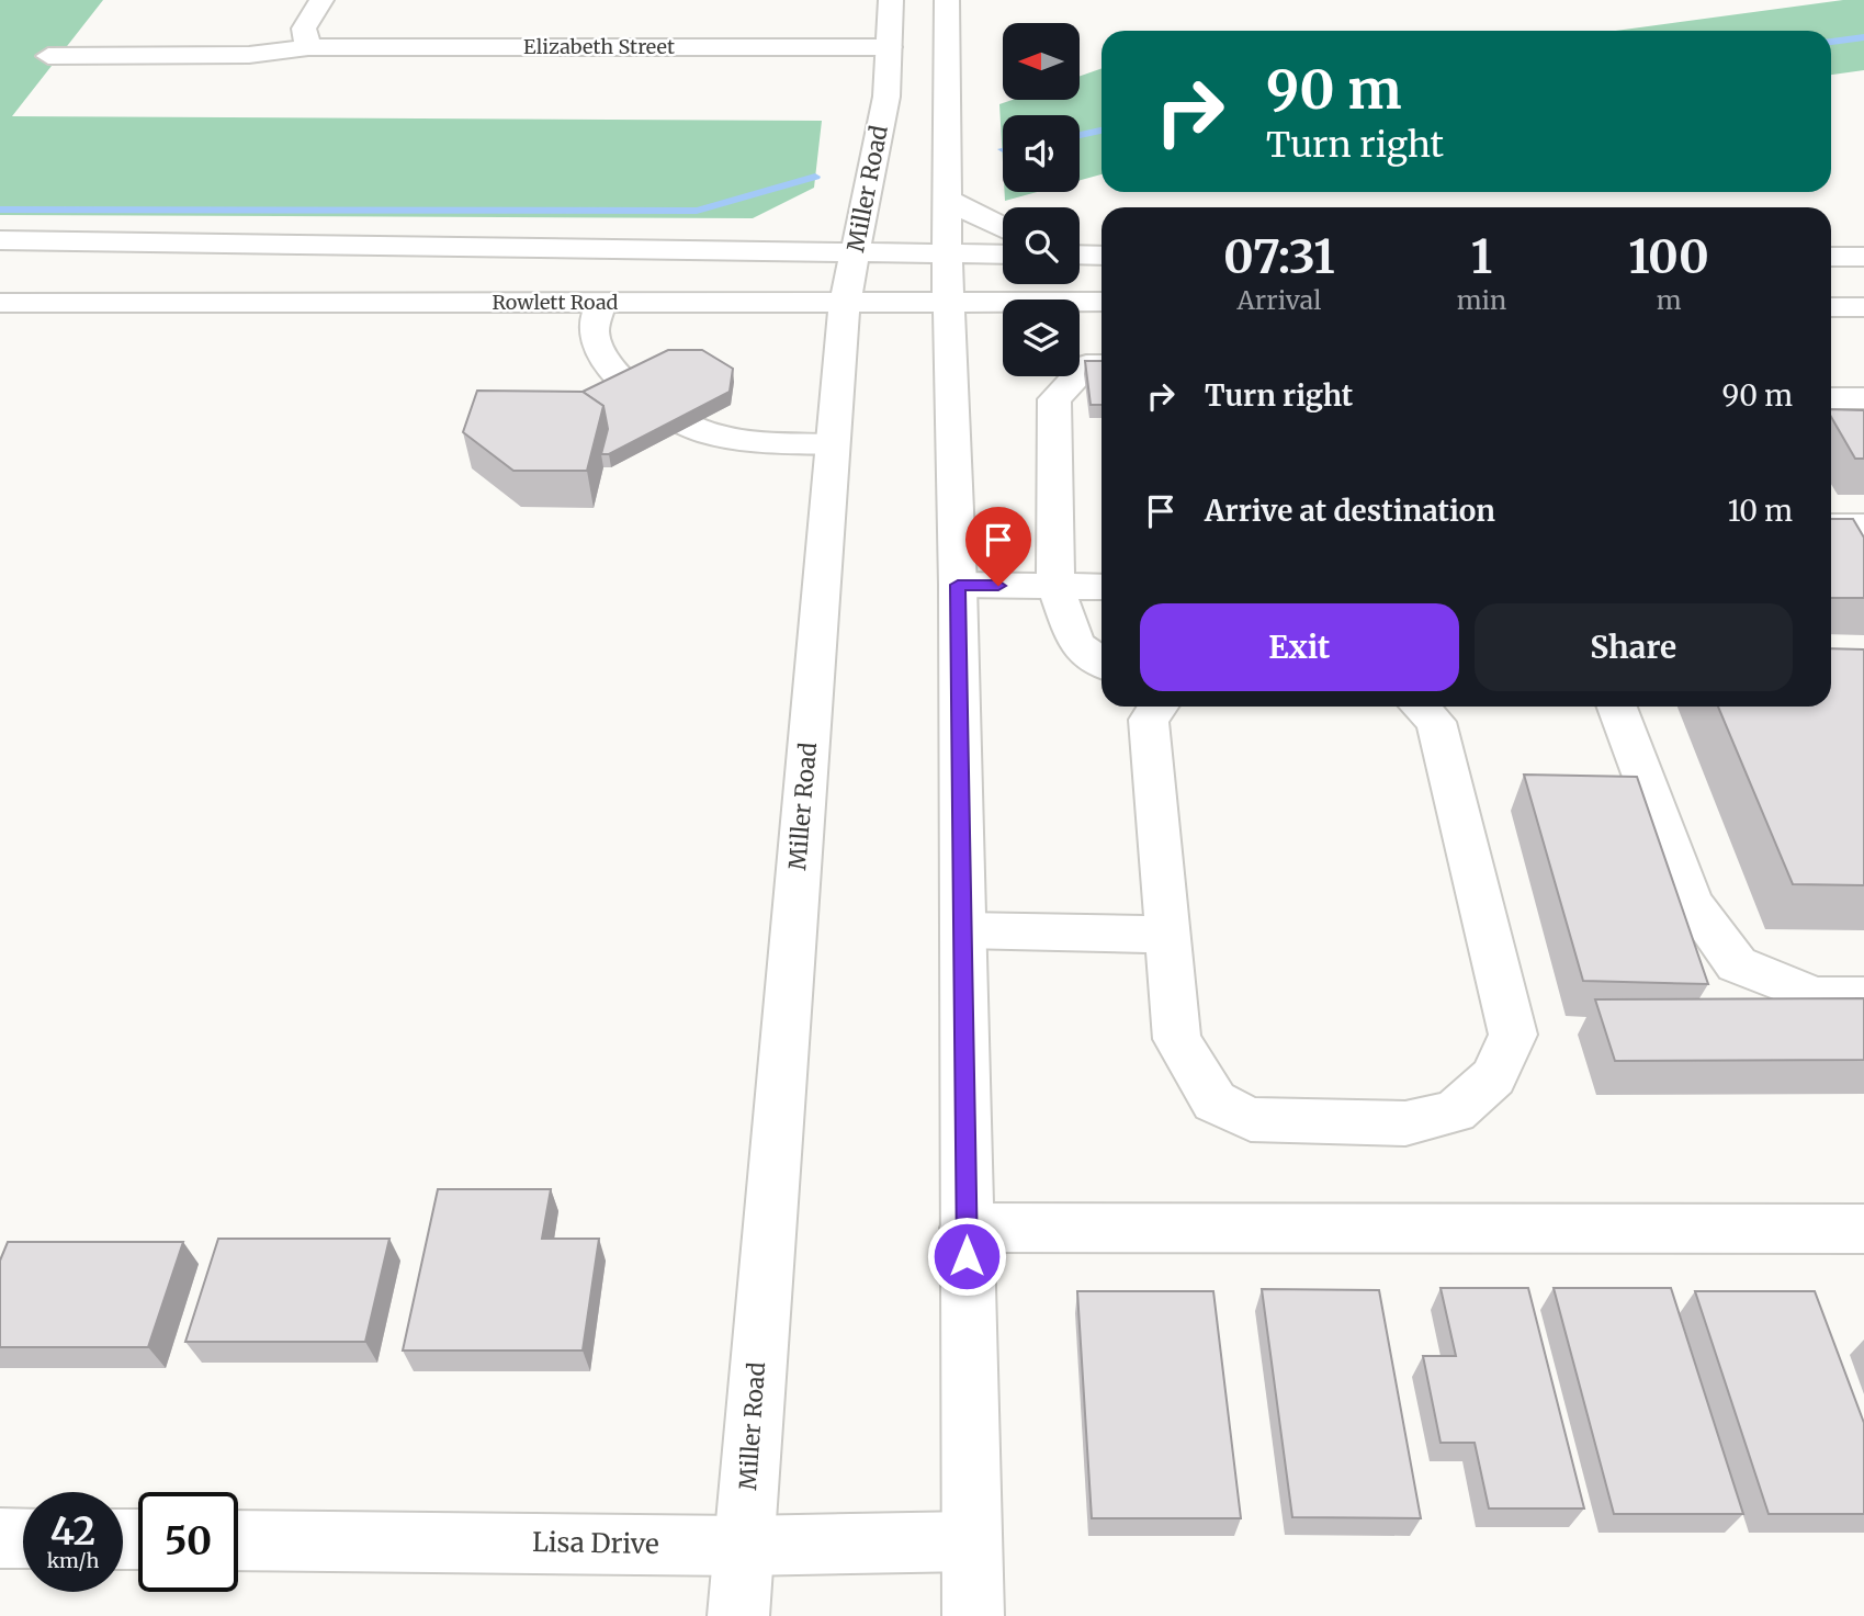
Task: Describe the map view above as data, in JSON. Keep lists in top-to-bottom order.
{
  "streets": {
    "main road": [
      "Elizabeth Street",
      "Miller Road",
      "Rowlett Road",
      "Lisa Drive"
    ]
  },
  "crossings": [
    ["Elizabeth Street", "Miller Road"],
    ["Miller Road", "Rowlett Road"],
    ["Miller Road", "Lisa Drive"]
  ],
  "north": "left",
  "page": {
    "turn": ["90 m", "Turn right"],
    "eta": [
      "07:31",
      "Arrival",
      "1",
      "min",
      "100",
      "m"
    ],
    "list": [
      {
        "name": "Turn right",
        "value": "90 m"
      },
      {
        "name": "Arrive at destination",
        "value": "10 m"
      }
    ],
    "buttons": ["Exit", "Share"],
    "speed": "42 km/h",
    "limit": "50"
  }
}
